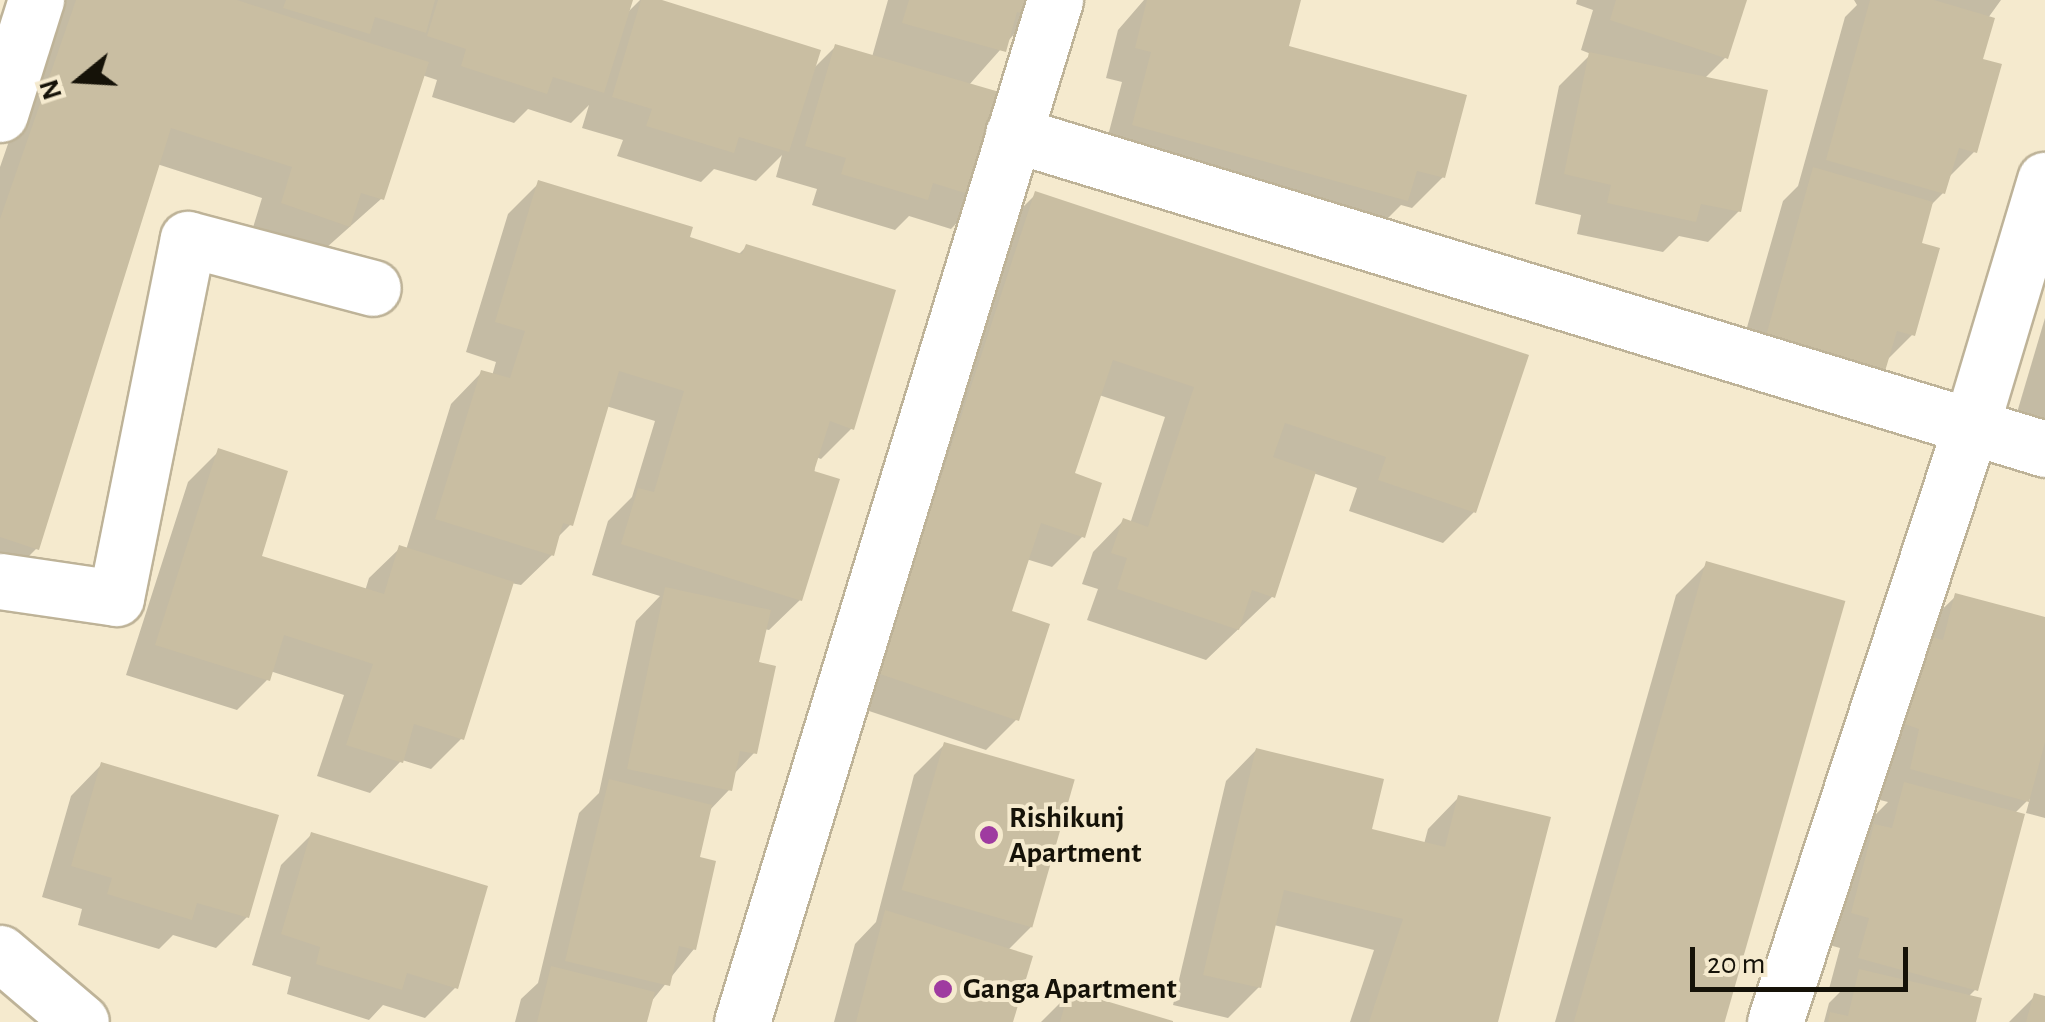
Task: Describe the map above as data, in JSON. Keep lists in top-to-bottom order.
{
  "places": ["Rishikunj Apartment", "Ganga Apartment"],
  "scale_bar": "20 m",
  "north": "left"
}
